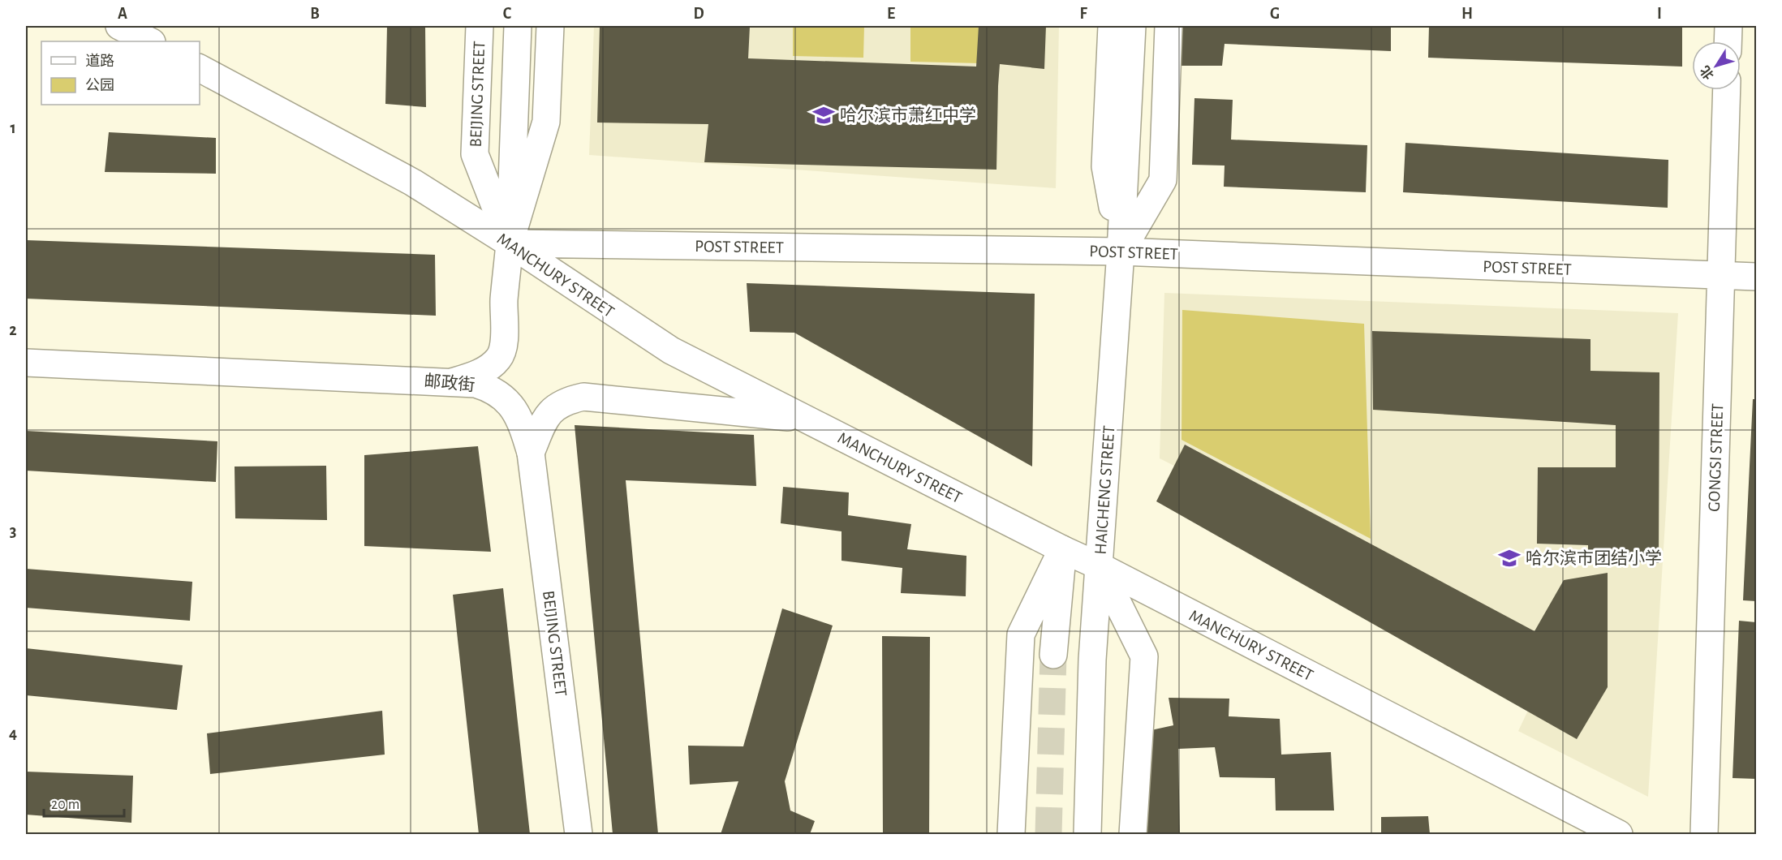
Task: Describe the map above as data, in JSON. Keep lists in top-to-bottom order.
{
  "streets": {
    "street": [
      "BEIJING STREET",
      "POST STREET",
      "MANCHURY STREET",
      "邮政街",
      "GONGSI STREET",
      "HAICHENG STREET"
    ]
  },
  "crossings": [
    ["BEIJING STREET", "POST STREET"],
    ["BEIJING STREET", "MANCHURY STREET"],
    ["BEIJING STREET", "邮政街"],
    ["POST STREET", "MANCHURY STREET"],
    ["POST STREET", "GONGSI STREET"],
    ["POST STREET", "HAICHENG STREET"],
    ["MANCHURY STREET", "HAICHENG STREET"]
  ],
  "places": {
    "school or university": ["哈尔滨市萧红中学", "哈尔滨市团结小学"]
  },
  "legend": ["道路", "公园"],
  "scale_bar": "20 m",
  "north": "bottom left",
  "grid": {
    "columns": [
      "A",
      "B",
      "C",
      "D",
      "E",
      "F",
      "G",
      "H",
      "I"
    ],
    "rows": [
      "1",
      "2",
      "3",
      "4"
    ]
  }
}
